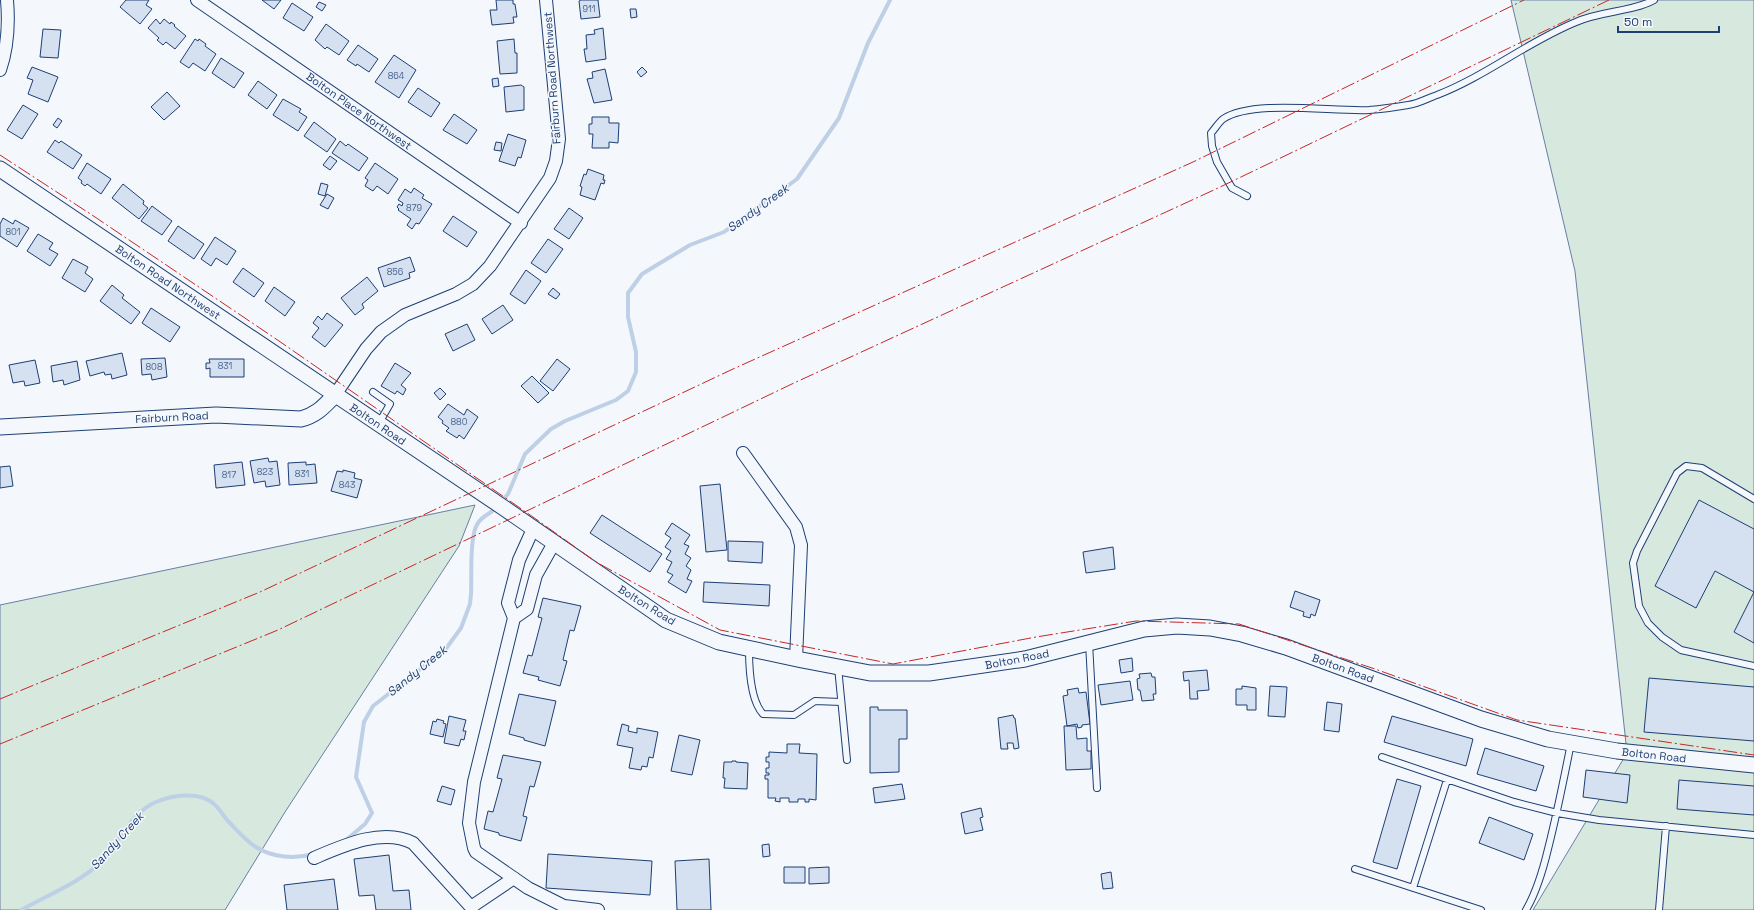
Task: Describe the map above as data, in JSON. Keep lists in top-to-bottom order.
{
  "streets": {
    "street": [
      "Fairburn Road Northwest",
      "Bolton Place Northwest",
      "Bolton Road Northwest",
      "Fairburn Road",
      "Bolton Road"
    ]
  },
  "crossings": [
    ["Fairburn Road Northwest", "Bolton Place Northwest"],
    ["Fairburn Road Northwest", "Bolton Road Northwest"],
    ["Fairburn Road Northwest", "Fairburn Road"],
    ["Fairburn Road Northwest", "Bolton Road"],
    ["Bolton Road Northwest", "Fairburn Road"],
    ["Bolton Road Northwest", "Bolton Road"],
    ["Fairburn Road", "Bolton Road"]
  ],
  "water": ["Sandy Creek"],
  "house_numbers": [
    "911",
    "864",
    "879",
    "801",
    "856",
    "831",
    "808",
    "880",
    "823",
    "831",
    "817",
    "843"
  ],
  "scale_bar": "50 m"
}
